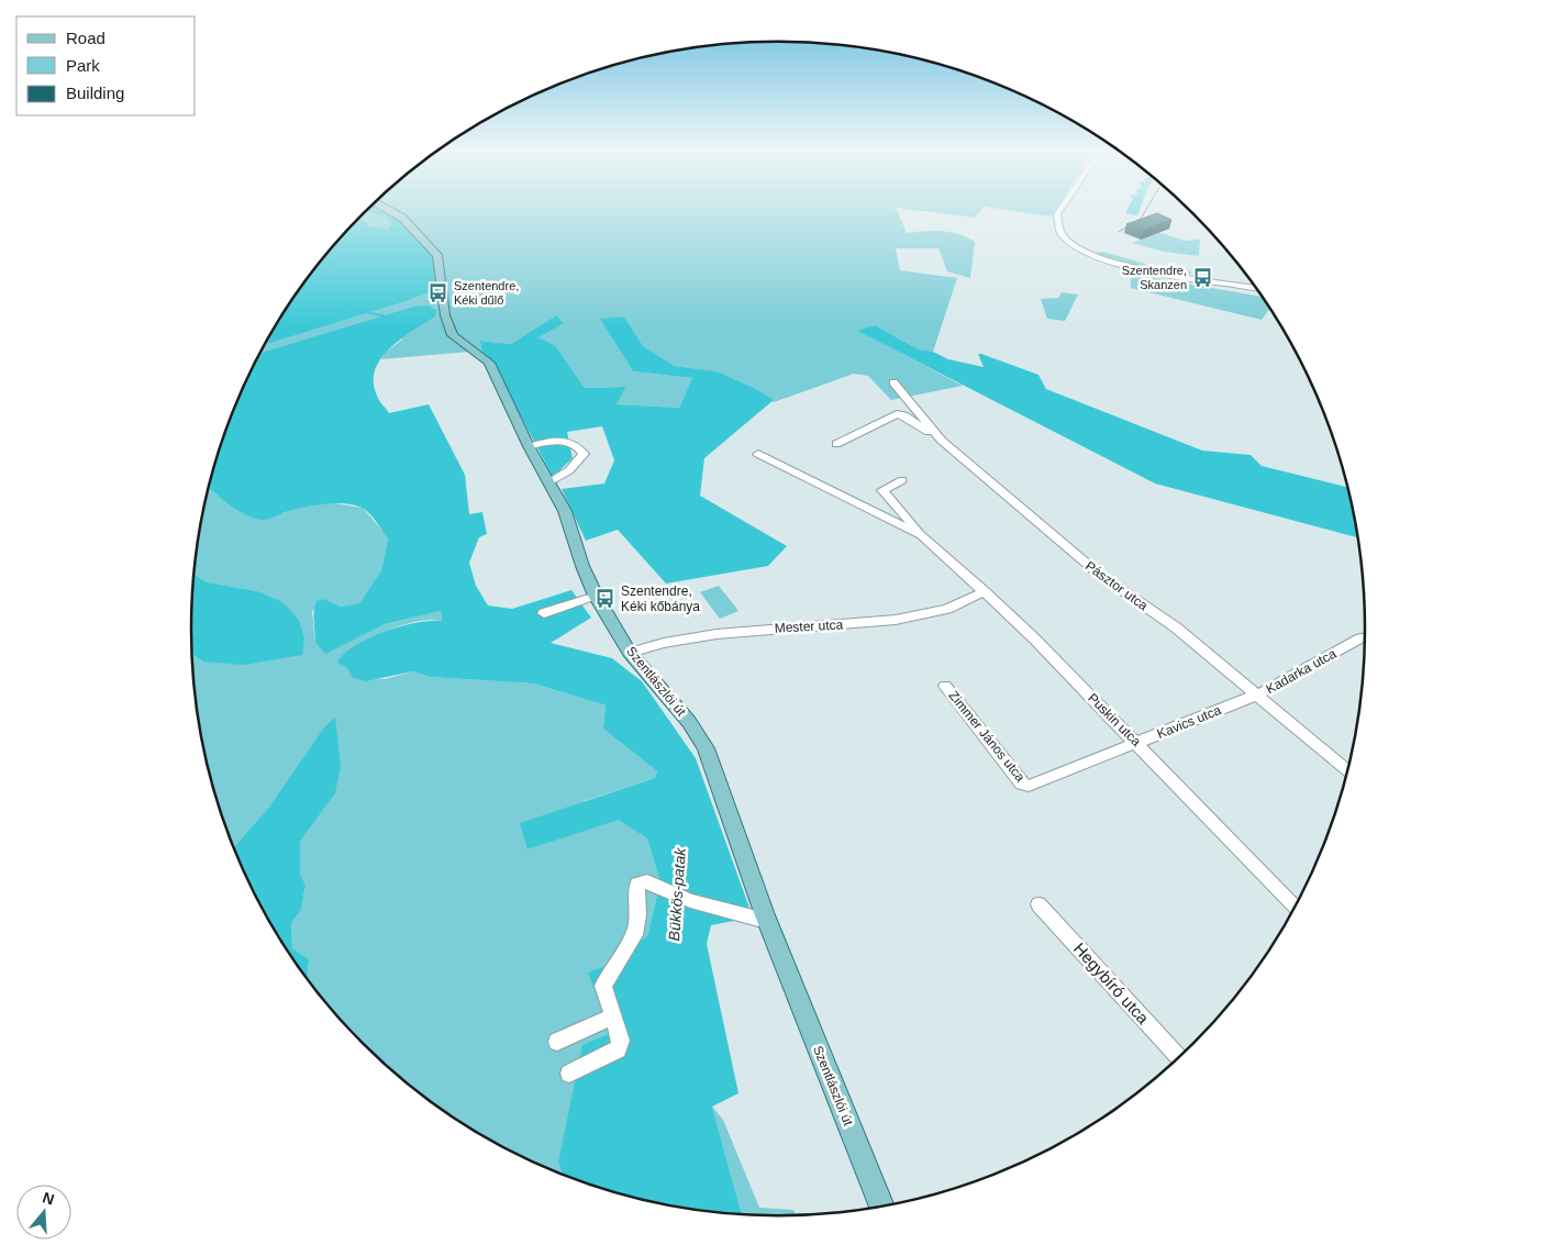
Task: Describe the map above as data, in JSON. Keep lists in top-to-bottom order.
{
  "streets": {
    "main road": ["Szentlászlói út"],
    "street": [
      "Pásztor utca",
      "Mester utca",
      "Kadarka utca",
      "Puskin utca",
      "Kavics utca",
      "Zimmer János utca",
      "Hegybíró utca"
    ]
  },
  "crossings": [
    ["Pásztor utca", "Kadarka utca"],
    ["Pásztor utca", "Kavics utca"],
    ["Mester utca", "Szentlászlói út"],
    ["Mester utca", "Puskin utca"],
    ["Kadarka utca", "Kavics utca"],
    ["Puskin utca", "Kavics utca"],
    ["Kavics utca", "Zimmer János utca"]
  ],
  "water": ["Bükkös-patak"],
  "places": {
    "bus stop": ["Szentendre, Skanzen", "Szentendre, Kéki dűlő", "Szentendre, Kéki kőbánya"]
  },
  "legend": ["Road", "Park", "Building"],
  "north": "top"
}
